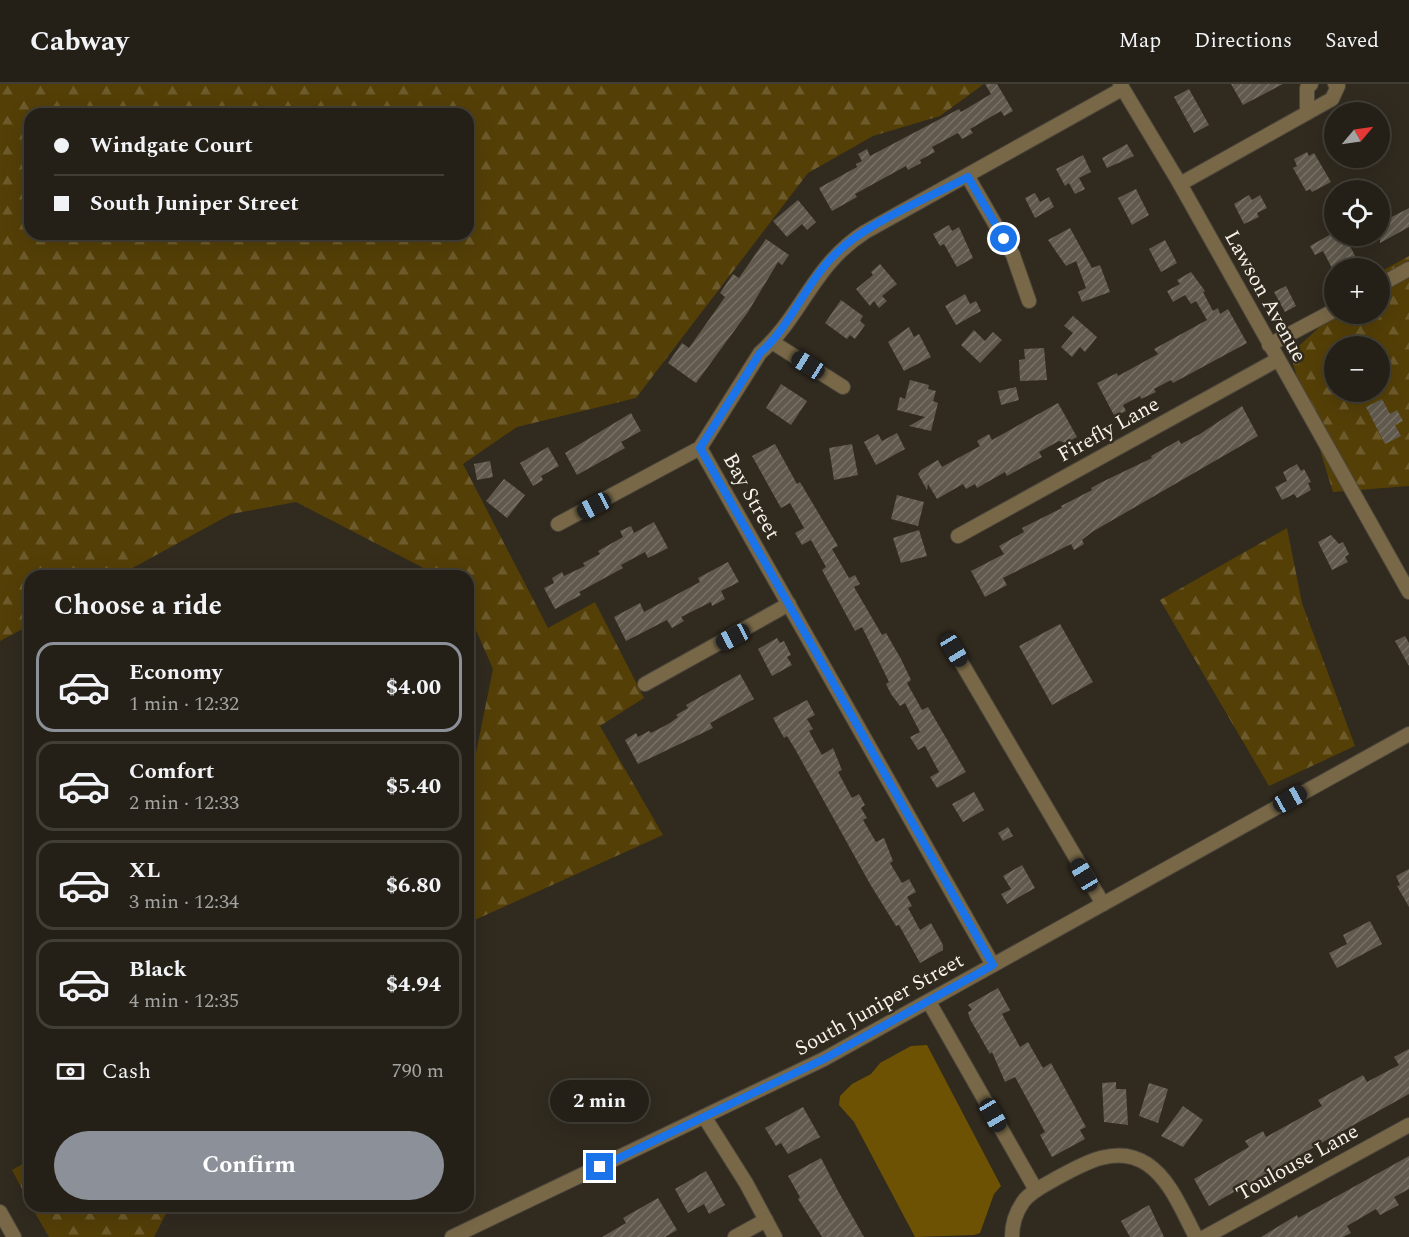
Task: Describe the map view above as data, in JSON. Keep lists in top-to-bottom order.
{
  "streets": {
    "street": [
      "Lawson Avenue",
      "Firefly Lane",
      "Bay Street",
      "South Juniper Street",
      "Toulouse Lane"
    ]
  },
  "crossings": [
    ["Lawson Avenue", "Firefly Lane"],
    ["Lawson Avenue", "Bay Street"],
    ["Bay Street", "South Juniper Street"]
  ],
  "north": "top right",
  "page": {
    "header": "Cabway",
    "nav": ["Map", "Directions", "Saved"],
    "map_buttons": ["+", "−"],
    "banner": ["Windgate Court", "South Juniper Street"],
    "heading": "Choose a ride",
    "list": [
      {
        "name": "Economy",
        "note": "1 min · 12:32",
        "value": "$4.00"
      },
      {
        "name": "Comfort",
        "note": "2 min · 12:33",
        "value": "$5.40"
      },
      {
        "name": "XL",
        "note": "3 min · 12:34",
        "value": "$6.80"
      },
      {
        "name": "Black",
        "note": "4 min · 12:35",
        "value": "$4.94"
      }
    ],
    "pay": ["Cash", "790 m"],
    "bubble": "2 min",
    "buttons": "Confirm"
  }
}
